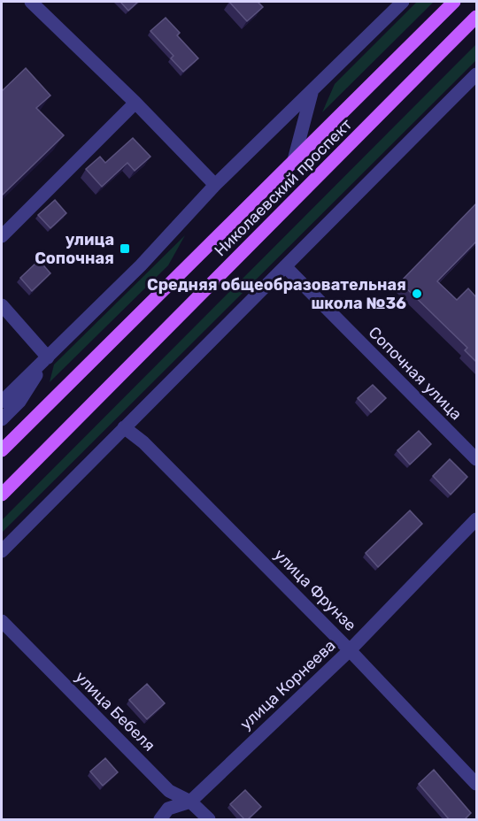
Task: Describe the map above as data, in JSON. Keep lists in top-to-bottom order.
{
  "streets": {
    "main road": ["Николаевский проспект"],
    "street": [
      "Сопочная улица",
      "улица Фрунзе",
      "улица Корнеева",
      "улица Бебеля"
    ]
  },
  "crossings": [
    ["улица Фрунзе", "улица Корнеева"],
    ["улица Корнеева", "улица Бебеля"]
  ],
  "places": {
    "transit": ["улица Сопочная"],
    "other": ["Средняя общеобразовательная школа №36"]
  }
}
